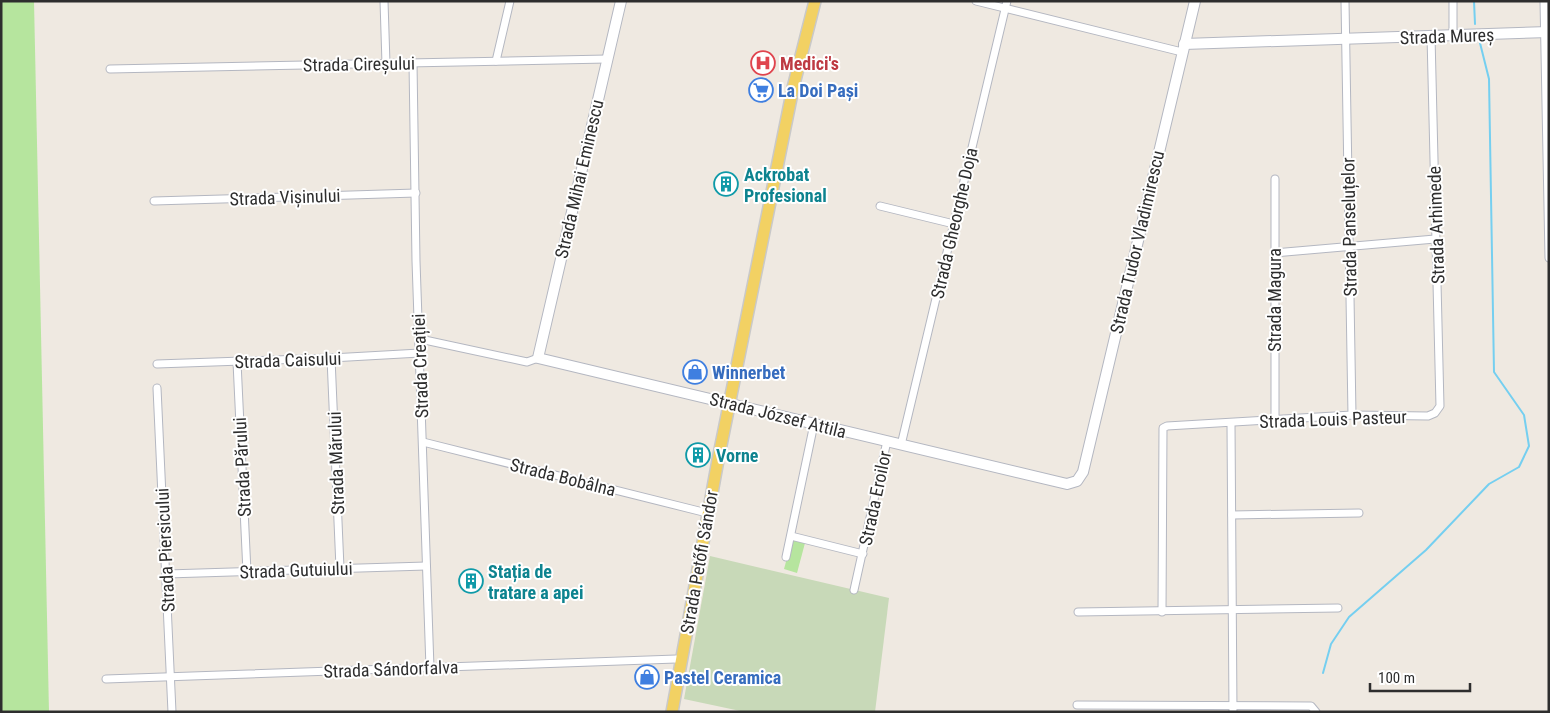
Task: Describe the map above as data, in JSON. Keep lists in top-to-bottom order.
{
  "streets": {
    "main road": ["Strada Petőfi Sándor"],
    "street": [
      "Strada Mureș",
      "Strada Cireșului",
      "Strada Mihai Eminescu",
      "Strada Vișinului",
      "Strada Gheorghe Doja",
      "Strada Arhimede",
      "Strada Panseluțelor",
      "Strada Tudor Vladimirescu",
      "Strada Magura",
      "Strada Caisului",
      "Strada Creației",
      "Strada József Attila",
      "Strada Louis Pasteur",
      "Strada Mărului",
      "Strada Părului",
      "Strada Bobâlna",
      "Strada Eroilor",
      "Strada Piersicului",
      "Strada Gutuiului",
      "Strada Sándorfalva"
    ]
  },
  "crossings": [
    ["Strada Mureș", "Strada Arhimede"],
    ["Strada Mureș", "Strada Panseluțelor"],
    ["Strada Mureș", "Strada Tudor Vladimirescu"],
    ["Strada Cireșului", "Strada Mihai Eminescu"],
    ["Strada Cireșului", "Strada Creației"],
    ["Strada Mihai Eminescu", "Strada József Attila"],
    ["Strada Vișinului", "Strada Creației"],
    ["Strada Gheorghe Doja", "Strada József Attila"],
    ["Strada Arhimede", "Strada Louis Pasteur"],
    ["Strada Panseluțelor", "Strada Louis Pasteur"],
    ["Strada Tudor Vladimirescu", "Strada József Attila"],
    ["Strada Magura", "Strada Louis Pasteur"],
    ["Strada Caisului", "Strada Creației"],
    ["Strada Caisului", "Strada Mărului"],
    ["Strada Caisului", "Strada Părului"],
    ["Strada Creației", "Strada József Attila"],
    ["Strada Creației", "Strada Bobâlna"],
    ["Strada Creației", "Strada Gutuiului"],
    ["Strada Creației", "Strada Sándorfalva"],
    ["Strada József Attila", "Strada Eroilor"],
    ["Strada József Attila", "Strada Petőfi Sándor"],
    ["Strada Mărului", "Strada Gutuiului"],
    ["Strada Părului", "Strada Gutuiului"],
    ["Strada Bobâlna", "Strada Petőfi Sándor"],
    ["Strada Piersicului", "Strada Gutuiului"],
    ["Strada Piersicului", "Strada Sándorfalva"],
    ["Strada Petőfi Sándor", "Strada Sándorfalva"]
  ],
  "places": {
    "hospital": ["Medici's"],
    "supermarket": ["La Doi Pași"],
    "building": ["Ackrobat Profesional", "Vorne", "Stația de tratare a apei"],
    "shop": ["Winnerbet", "Pastel Ceramica"]
  },
  "scale_bar": "100 m"
}
